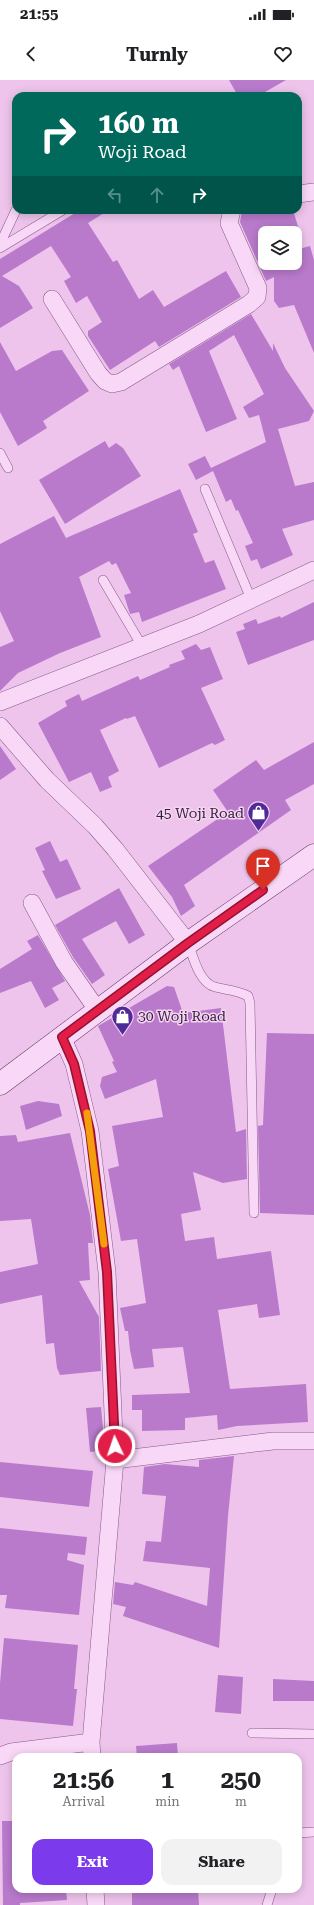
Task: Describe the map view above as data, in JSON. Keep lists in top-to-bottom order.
{
  "places": {
    "shop": ["45 Woji Road", "30 Woji Road"]
  },
  "page": {
    "status": "21:55",
    "header": "Turnly",
    "turn": ["160 m", "Woji Road"],
    "eta": [
      "21:56",
      "Arrival",
      "1",
      "min",
      "250",
      "m"
    ],
    "buttons": ["Exit", "Share"]
  }
}
